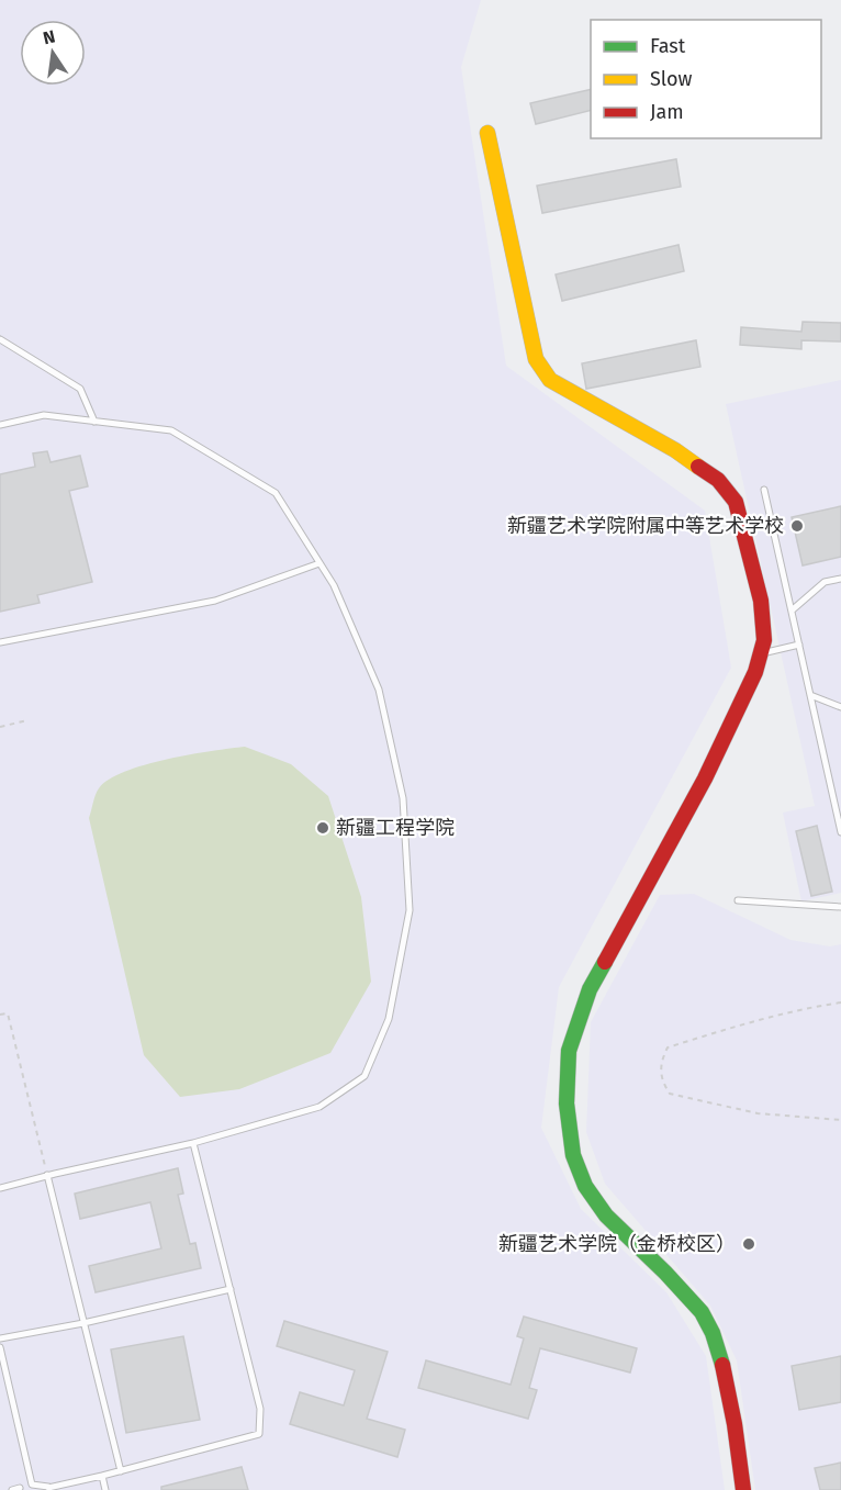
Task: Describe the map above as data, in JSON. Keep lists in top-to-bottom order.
{
  "places": ["新疆艺术学院附属中等艺术学校", "新疆工程学院", "新疆艺术学院（金桥校区）"],
  "legend": ["Fast", "Slow", "Jam"],
  "north": "top"
}
